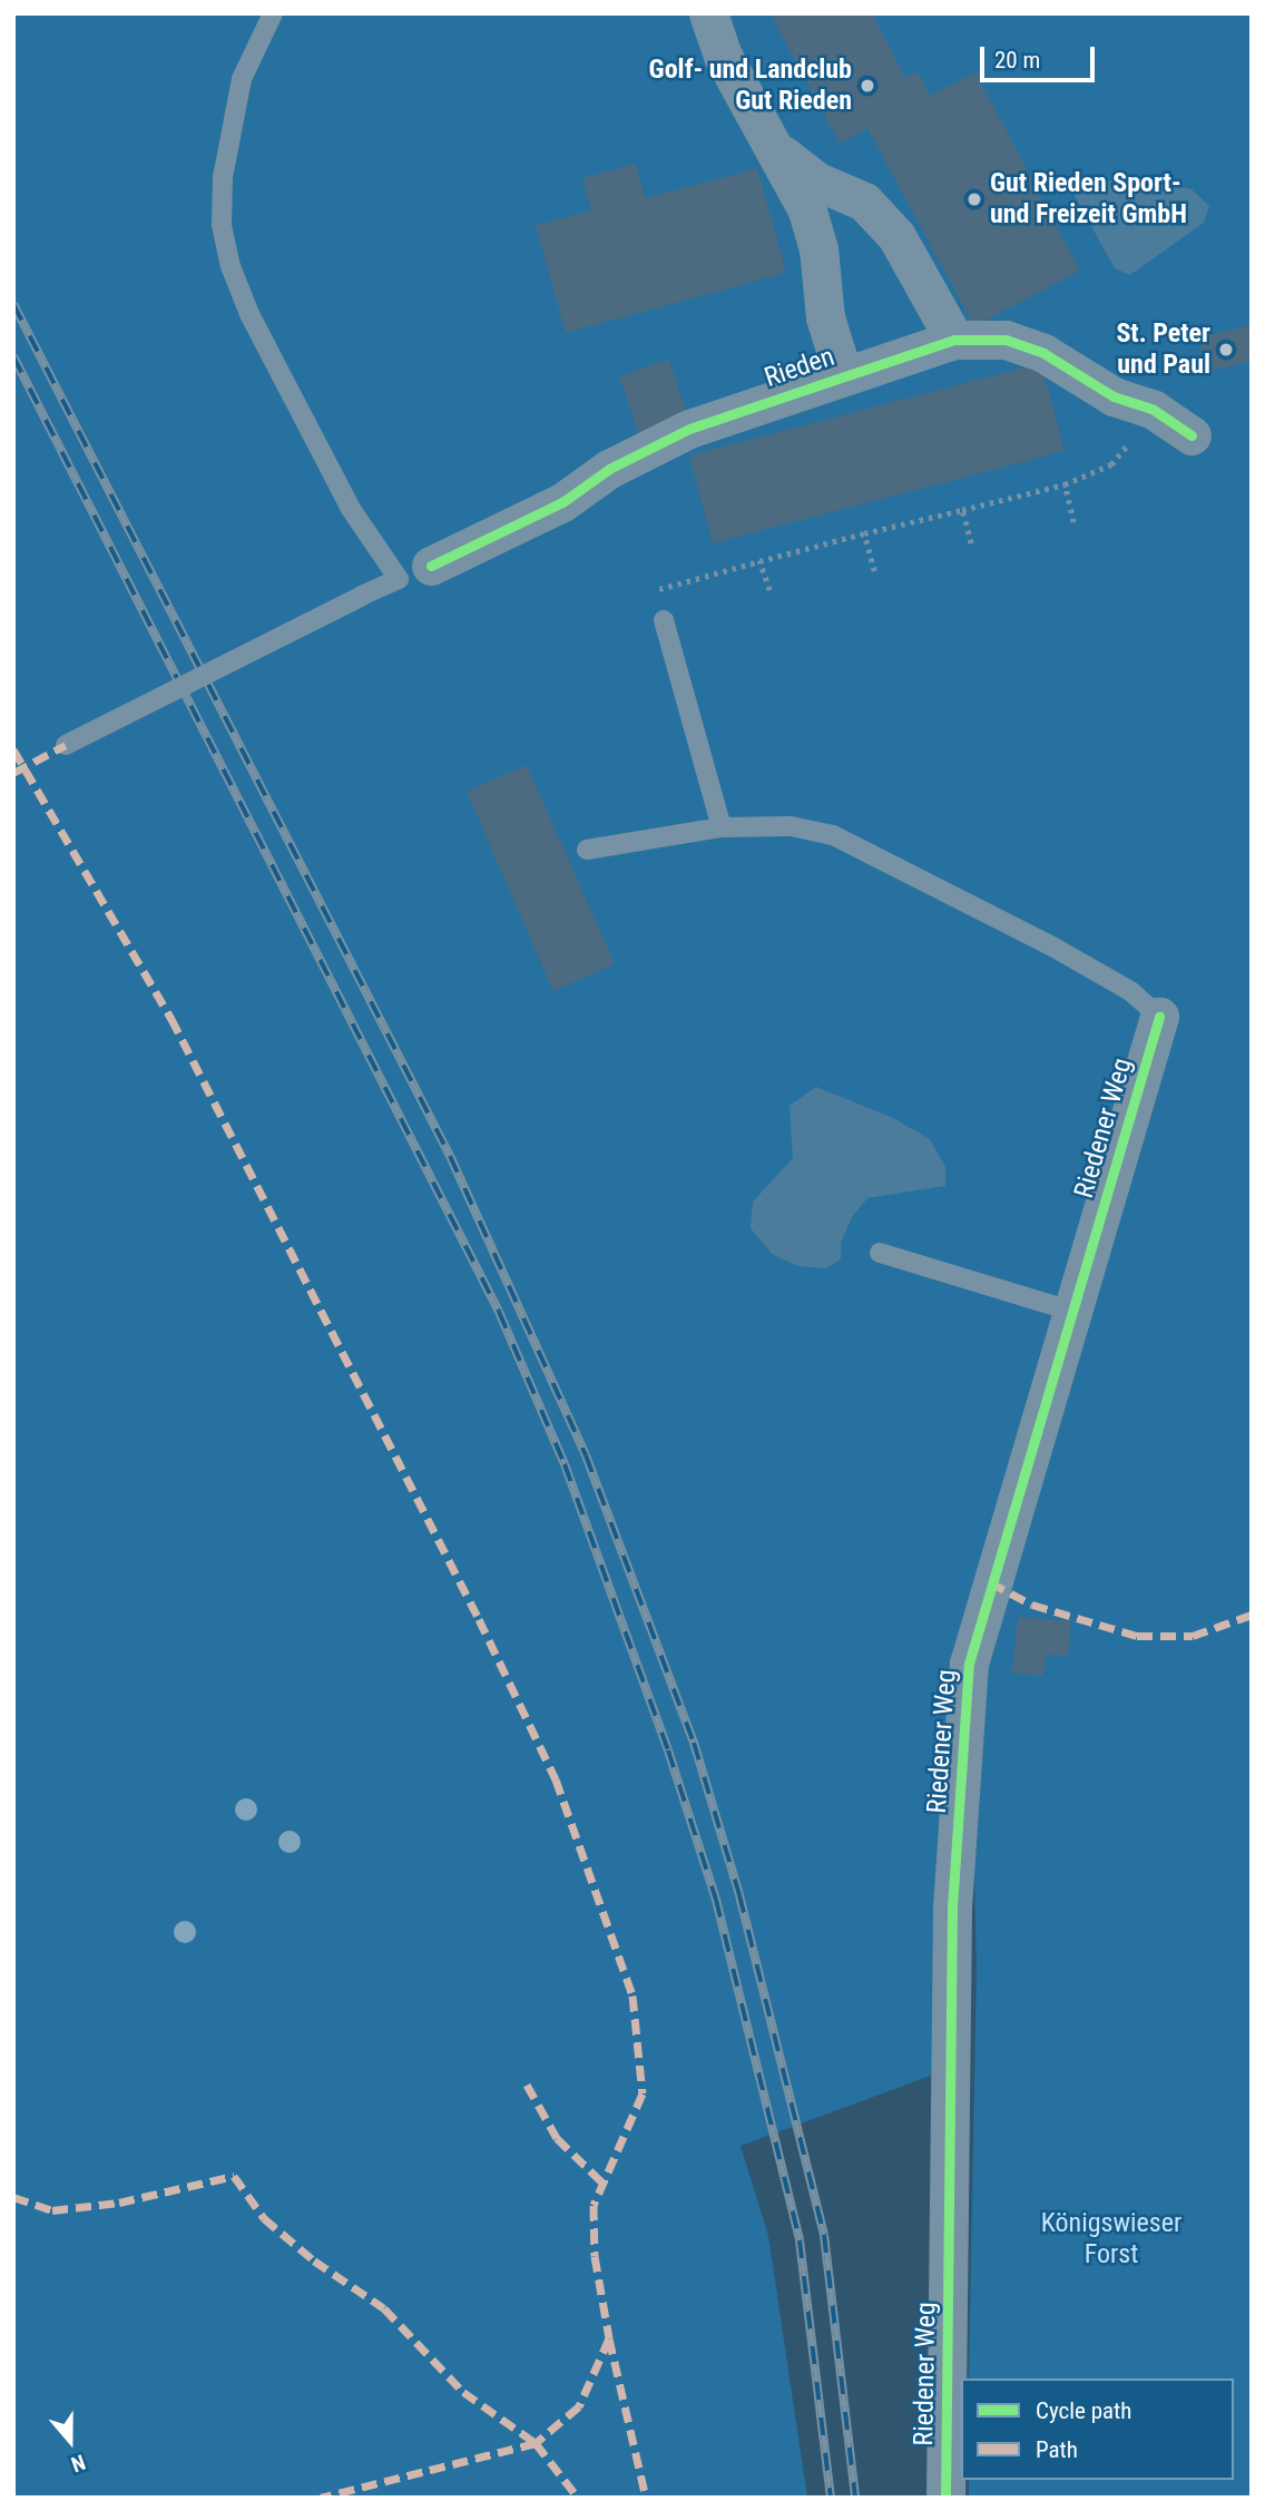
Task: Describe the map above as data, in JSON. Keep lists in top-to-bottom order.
{
  "streets": {
    "street": ["Rieden", "Riedener Weg"]
  },
  "parks": ["Königswieser Forst"],
  "places": ["Golf- und Landclub Gut Rieden", "Gut Rieden Sport- und Freizeit GmbH", "St. Peter und Paul"],
  "legend": ["Cycle path", "Path"],
  "scale_bar": "20 m",
  "north": "bottom"
}
